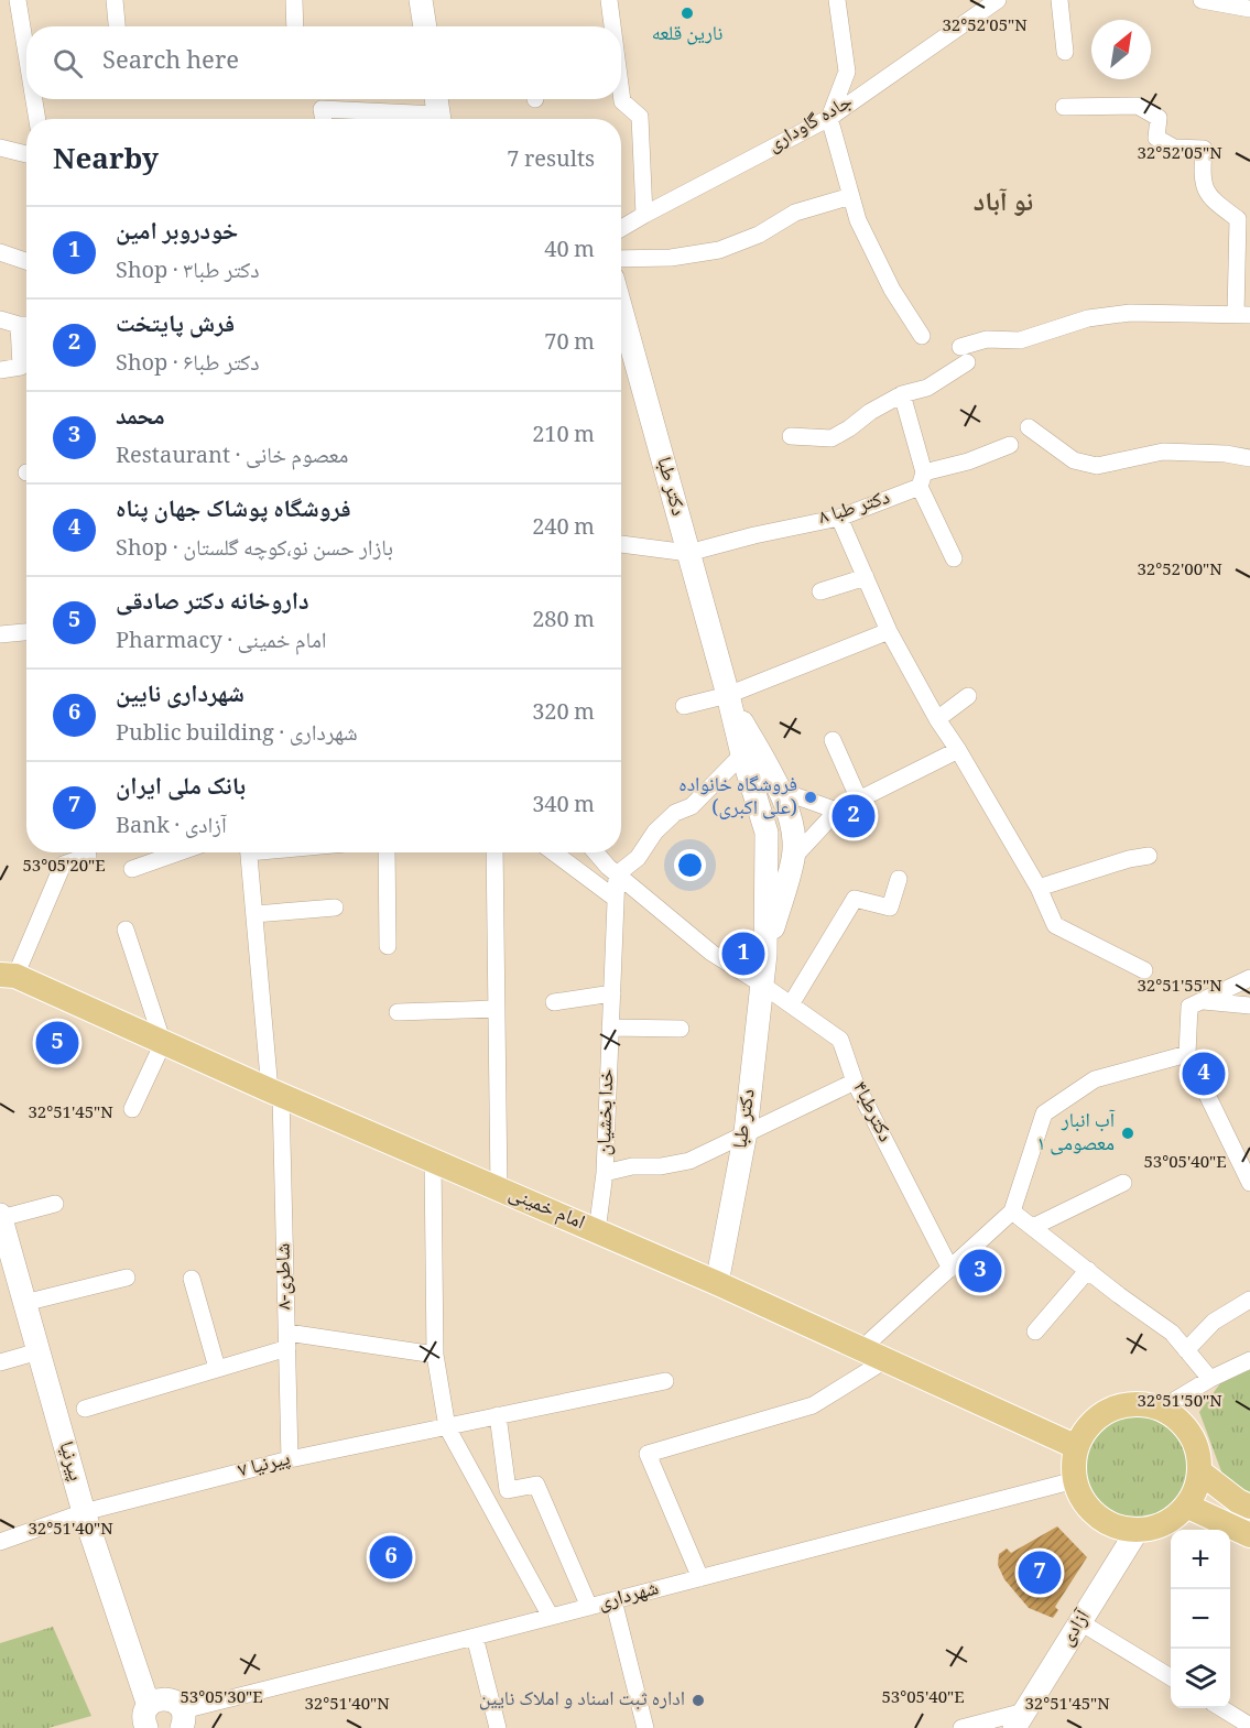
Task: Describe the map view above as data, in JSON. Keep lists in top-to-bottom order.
{
  "streets": {
    "main road": ["امام خمینی"],
    "street": [
      "جاده گاوداری",
      "دکتر طبا",
      "دکتر طبا ۸",
      "خدا بخشیان",
      "دکترطبا۴",
      "۸-شاطری",
      "پیرنیا",
      "پیرنیا ۷",
      "شهرداری",
      "آزادی"
    ]
  },
  "crossings": [
    ["دکتر طبا", "دکتر طبا ۸"],
    ["دکتر طبا", "دکترطبا۴"],
    ["دکتر طبا", "امام خمینی"],
    ["خدا بخشیان", "دکترطبا۴"],
    ["خدا بخشیان", "امام خمینی"],
    ["امام خمینی", "۸-شاطری"],
    ["امام خمینی", "شهرداری"],
    ["امام خمینی", "آزادی"],
    ["۸-شاطری", "پیرنیا ۷"],
    ["پیرنیا", "پیرنیا ۷"],
    ["شهرداری", "آزادی"]
  ],
  "districts": ["نو آباد"],
  "places": [
    "نارین قلعه",
    "فروشگاه خانواده (علی اکبری)",
    "آب انبار معصومی ۱",
    "اداره ثبت اسناد و املاک نایین"
  ],
  "north": "top right",
  "page": {
    "search": "Search here",
    "heading": ["Nearby", "7 results"],
    "list": [
      {
        "mark": "1",
        "name": "خودروبر امین",
        "note": "Shop · دکتر طبا۳",
        "value": "40 m"
      },
      {
        "mark": "2",
        "name": "فرش پایتخت",
        "note": "Shop · دکتر طبا۶",
        "value": "70 m"
      },
      {
        "mark": "3",
        "name": "محمد",
        "note": "Restaurant · معصوم خانی",
        "value": "210 m"
      },
      {
        "mark": "4",
        "name": "فروشگاه پوشاک جهان پناه",
        "note": "Shop · بازار حسن نو،کوچه گلستان",
        "value": "240 m"
      },
      {
        "mark": "5",
        "name": "داروخانه دکتر صادقی",
        "note": "Pharmacy · امام خمینی",
        "value": "280 m"
      },
      {
        "mark": "6",
        "name": "شهرداری نایین",
        "note": "Public building · شهرداری",
        "value": "320 m"
      },
      {
        "mark": "7",
        "name": "بانک ملی ایران",
        "note": "Bank · آزادی",
        "value": "340 m"
      }
    ],
    "pins": [
      "2",
      "1",
      "5",
      "4",
      "3",
      "6",
      "7"
    ],
    "map_buttons": ["+", "−"]
  },
  "coordinates": [
    "32°52'05\"N",
    "32°52'00\"N",
    "53°05'20\"E",
    "32°51'55\"N",
    "32°51'45\"N",
    "53°05'40\"E",
    "32°51'50\"N",
    "32°51'40\"N",
    "53°05'30\"E"
  ]
}
